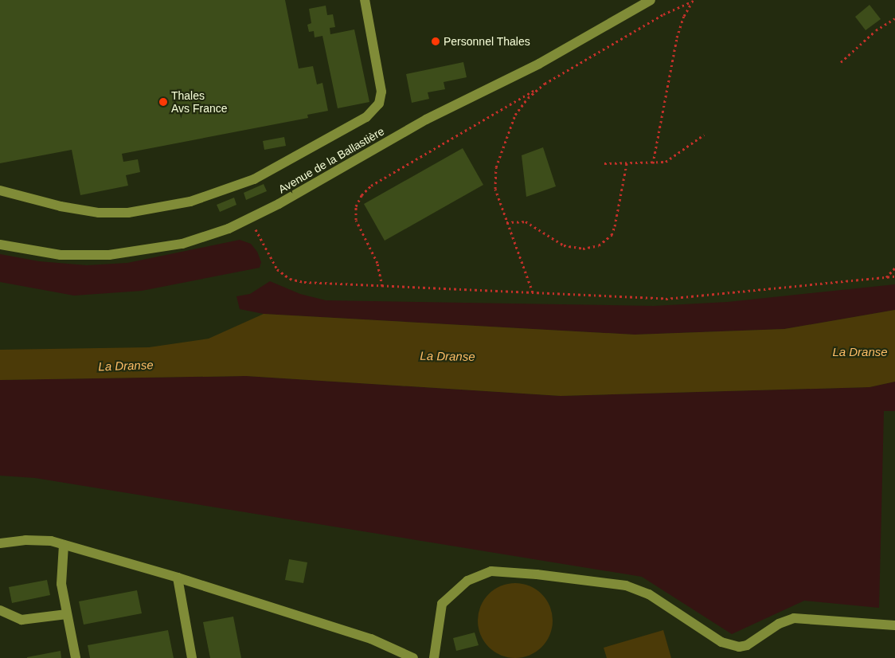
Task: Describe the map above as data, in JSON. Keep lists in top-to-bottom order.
{
  "streets": {
    "street": ["Avenue de la Ballastière"]
  },
  "water": ["La Dranse"],
  "places": ["Personnel Thales", "Thales Avs France"]
}
